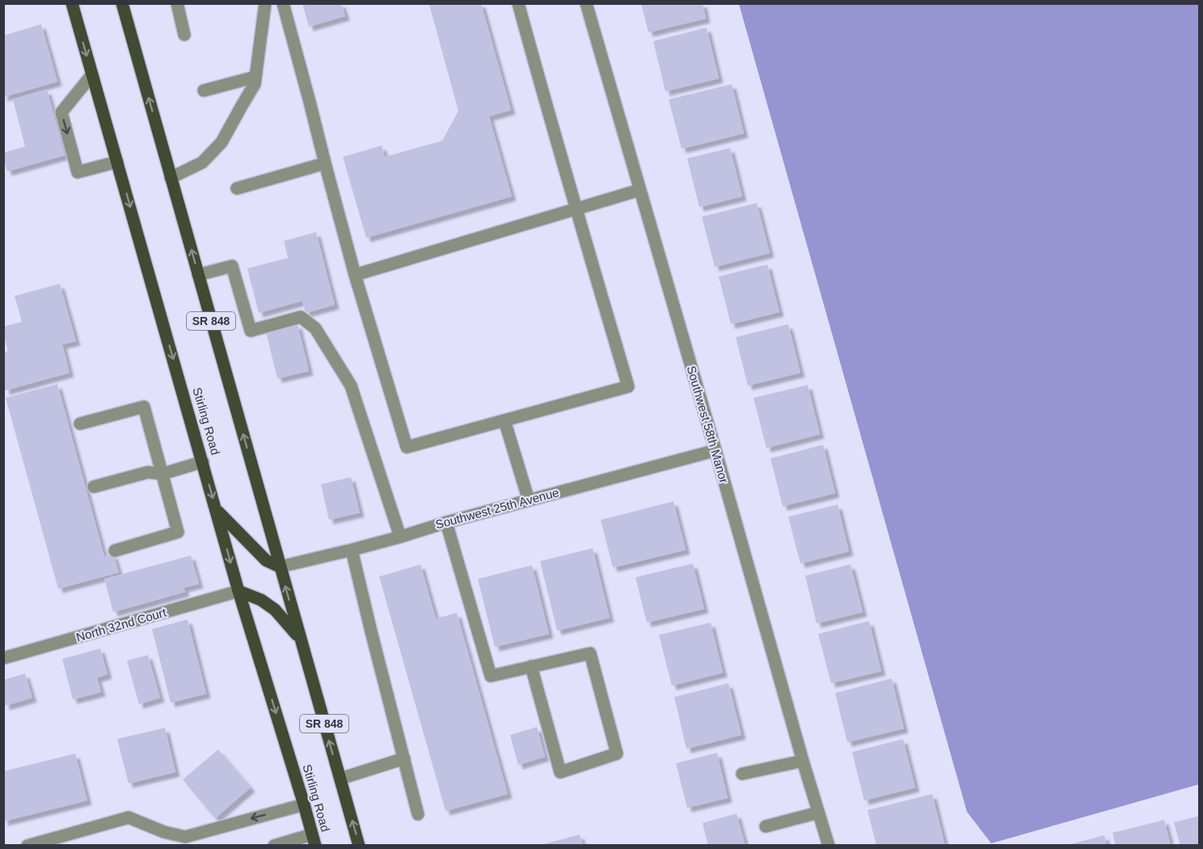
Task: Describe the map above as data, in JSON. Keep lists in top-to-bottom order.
{
  "streets": {
    "main road": ["SR 848", "Stirling Road"],
    "street": ["Southwest 58th Manor", "Southwest 25th Avenue", "North 32nd Court"]
  },
  "crossings": [
    ["SR 848", "Southwest 25th Avenue"],
    ["Stirling Road", "North 32nd Court"],
    ["Southwest 58th Manor", "Southwest 25th Avenue"]
  ]
}
